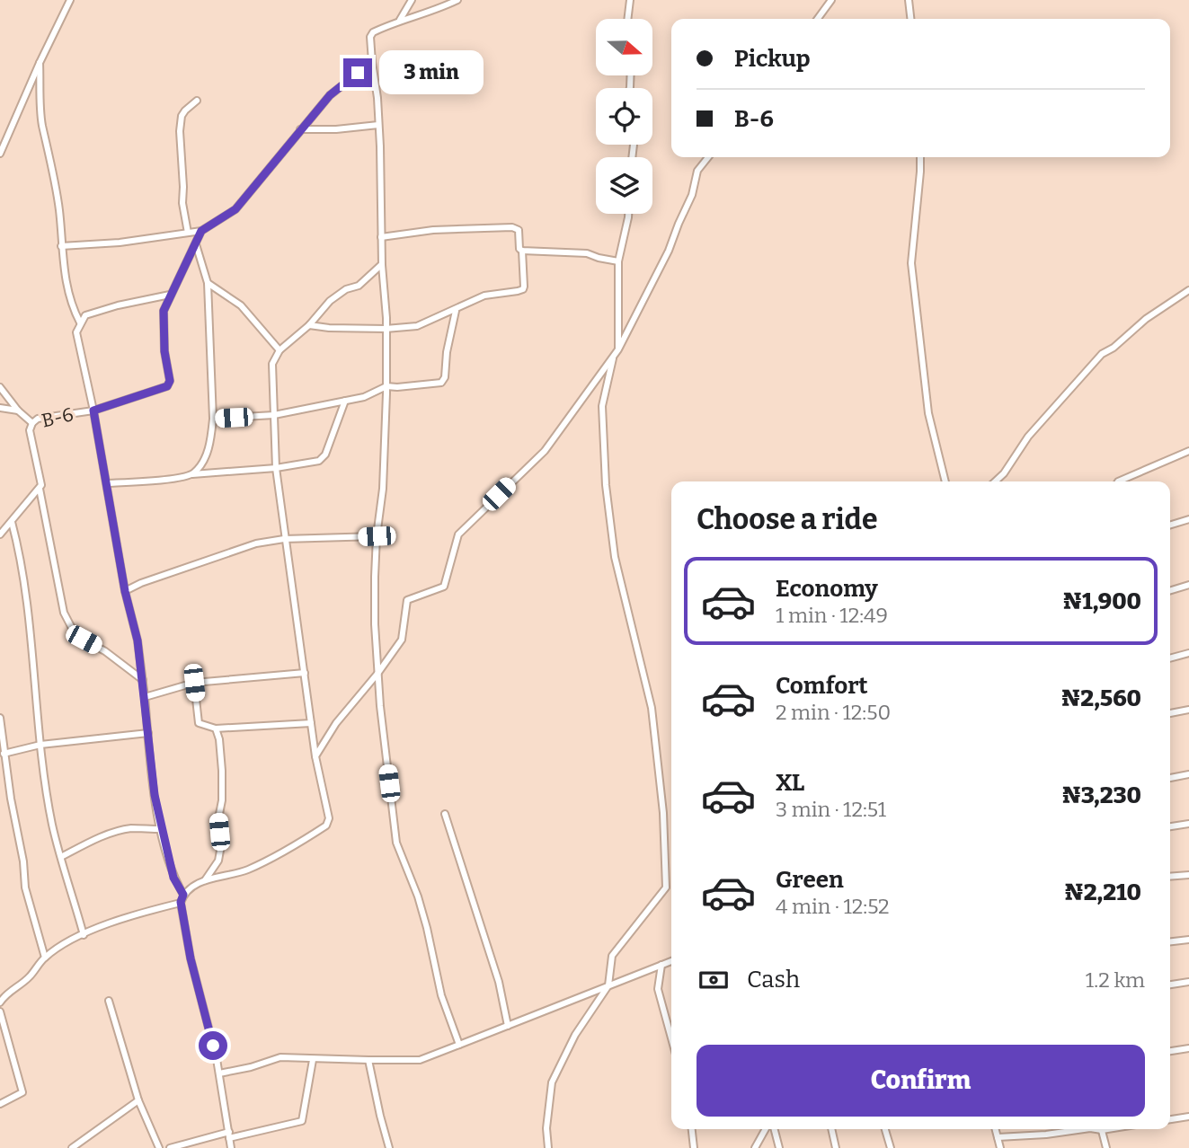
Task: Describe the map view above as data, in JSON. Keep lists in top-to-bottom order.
{
  "streets": {
    "street": ["B-6"]
  },
  "north": "right",
  "page": {
    "banner": ["Pickup", "B-6"],
    "bubble": "3 min",
    "heading": "Choose a ride",
    "list": [
      {
        "name": "Economy",
        "note": "1 min · 12:49",
        "value": "₦1,900"
      },
      {
        "name": "Comfort",
        "note": "2 min · 12:50",
        "value": "₦2,560"
      },
      {
        "name": "XL",
        "note": "3 min · 12:51",
        "value": "₦3,230"
      },
      {
        "name": "Green",
        "note": "4 min · 12:52",
        "value": "₦2,210"
      }
    ],
    "pay": ["Cash", "1.2 km"],
    "buttons": "Confirm"
  }
}
